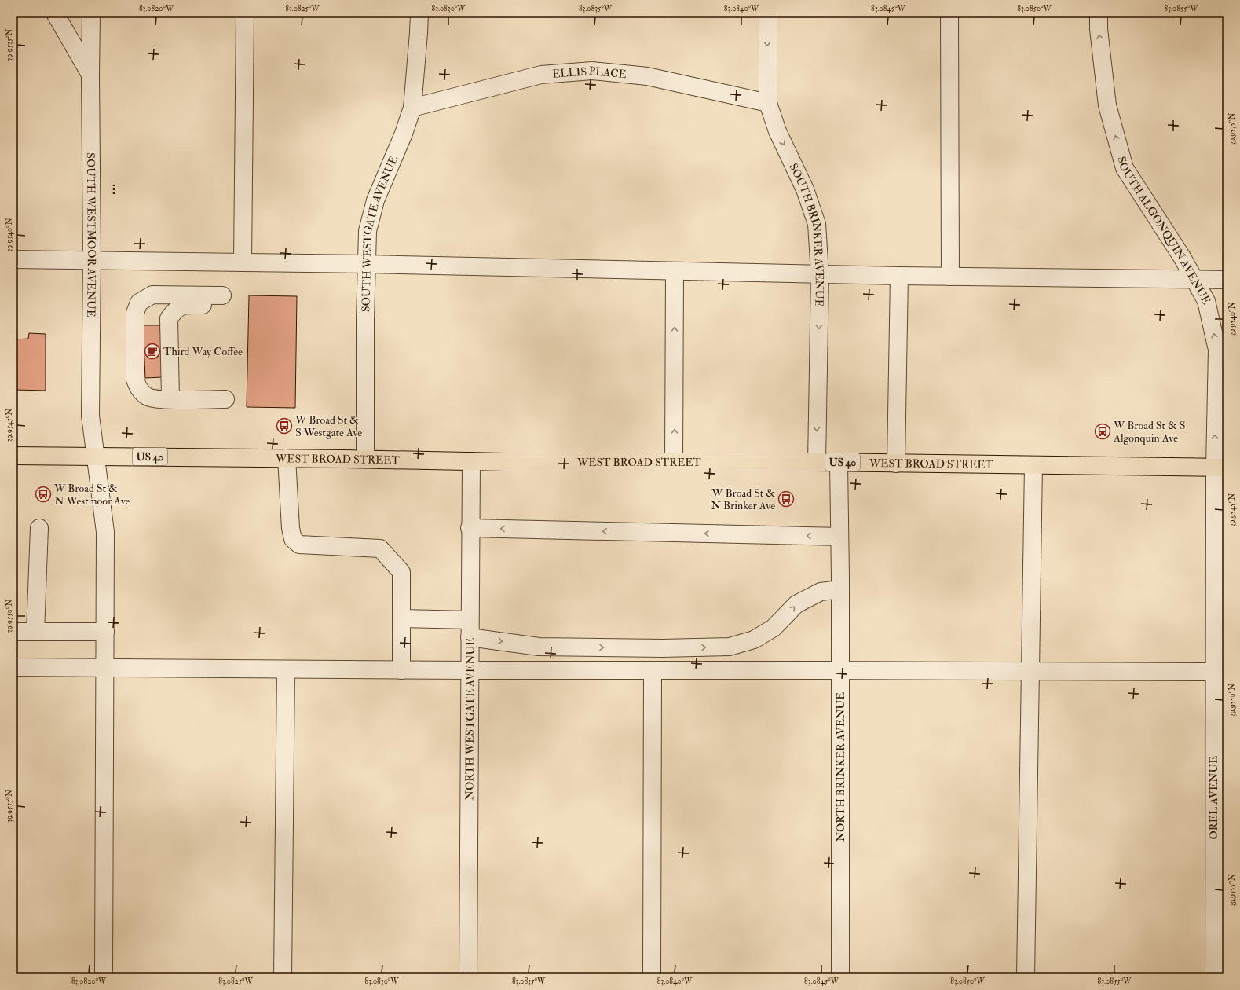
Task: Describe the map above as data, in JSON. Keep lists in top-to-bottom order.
{
  "streets": {
    "main road": ["US 40", "WEST BROAD STREET"],
    "street": [
      "ELLIS PLACE",
      "SOUTH ALGONQUIN AVENUE",
      "SOUTH WESTGATE AVENUE",
      "SOUTH WESTMOOR AVENUE",
      "SOUTH BRINKER AVENUE",
      "NORTH WESTGATE AVENUE",
      "NORTH BRINKER AVENUE",
      "OREL AVENUE"
    ]
  },
  "crossings": [
    ["ELLIS PLACE", "SOUTH WESTGATE AVENUE"],
    ["ELLIS PLACE", "SOUTH BRINKER AVENUE"],
    ["SOUTH ALGONQUIN AVENUE", "WEST BROAD STREET"],
    ["SOUTH ALGONQUIN AVENUE", "OREL AVENUE"],
    ["SOUTH WESTGATE AVENUE", "WEST BROAD STREET"],
    ["SOUTH WESTMOOR AVENUE", "WEST BROAD STREET"],
    ["SOUTH BRINKER AVENUE", "WEST BROAD STREET"],
    ["WEST BROAD STREET", "NORTH WESTGATE AVENUE"],
    ["WEST BROAD STREET", "NORTH BRINKER AVENUE"],
    ["WEST BROAD STREET", "OREL AVENUE"]
  ],
  "one_way": ["SOUTH ALGONQUIN AVENUE"],
  "places": {
    "cafe": ["Third Way Coffee"],
    "bus stop": [
      "W Broad St & S Westgate Ave",
      "W Broad St & S Algonquin Ave",
      "W Broad St & N Westmoor Ave",
      "W Broad St & N Brinker Ave"
    ]
  },
  "coordinates": [
    "83.0820°W",
    "83.0825°W",
    "83.0830°W",
    "83.0835°W",
    "83.0840°W",
    "83.0845°W",
    "83.0850°W",
    "83.0855°W",
    "39.9535°N",
    "39.9540°N",
    "39.9545°N",
    "39.9550°N",
    "39.9555°N"
  ]
}
